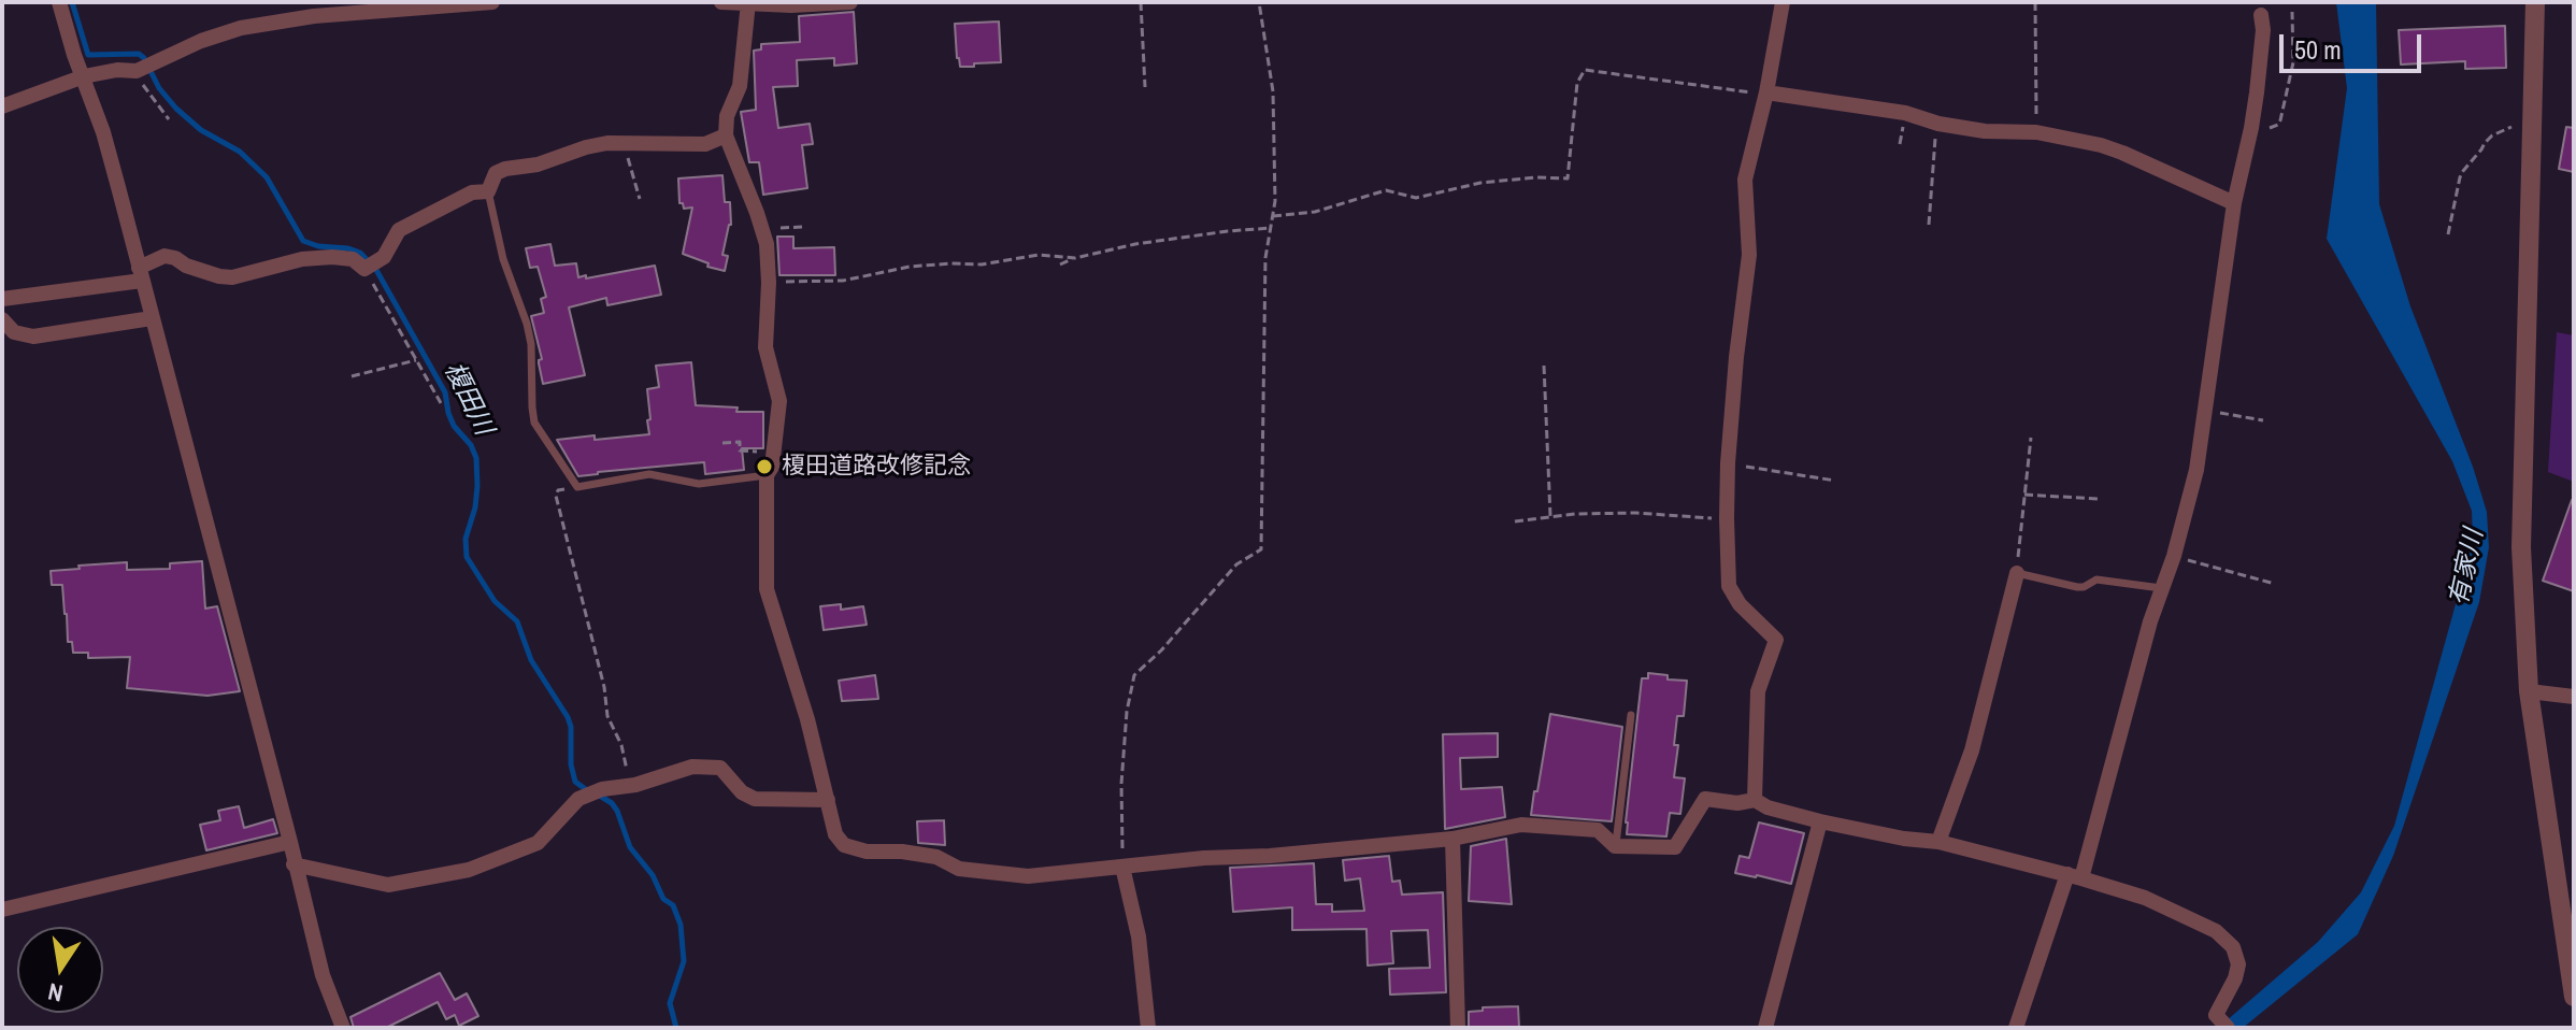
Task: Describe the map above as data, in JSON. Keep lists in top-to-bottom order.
{
  "water": ["榎田川", "有家川"],
  "places": ["榎田道路改修記念"],
  "scale_bar": "50 m",
  "north": "bottom"
}
